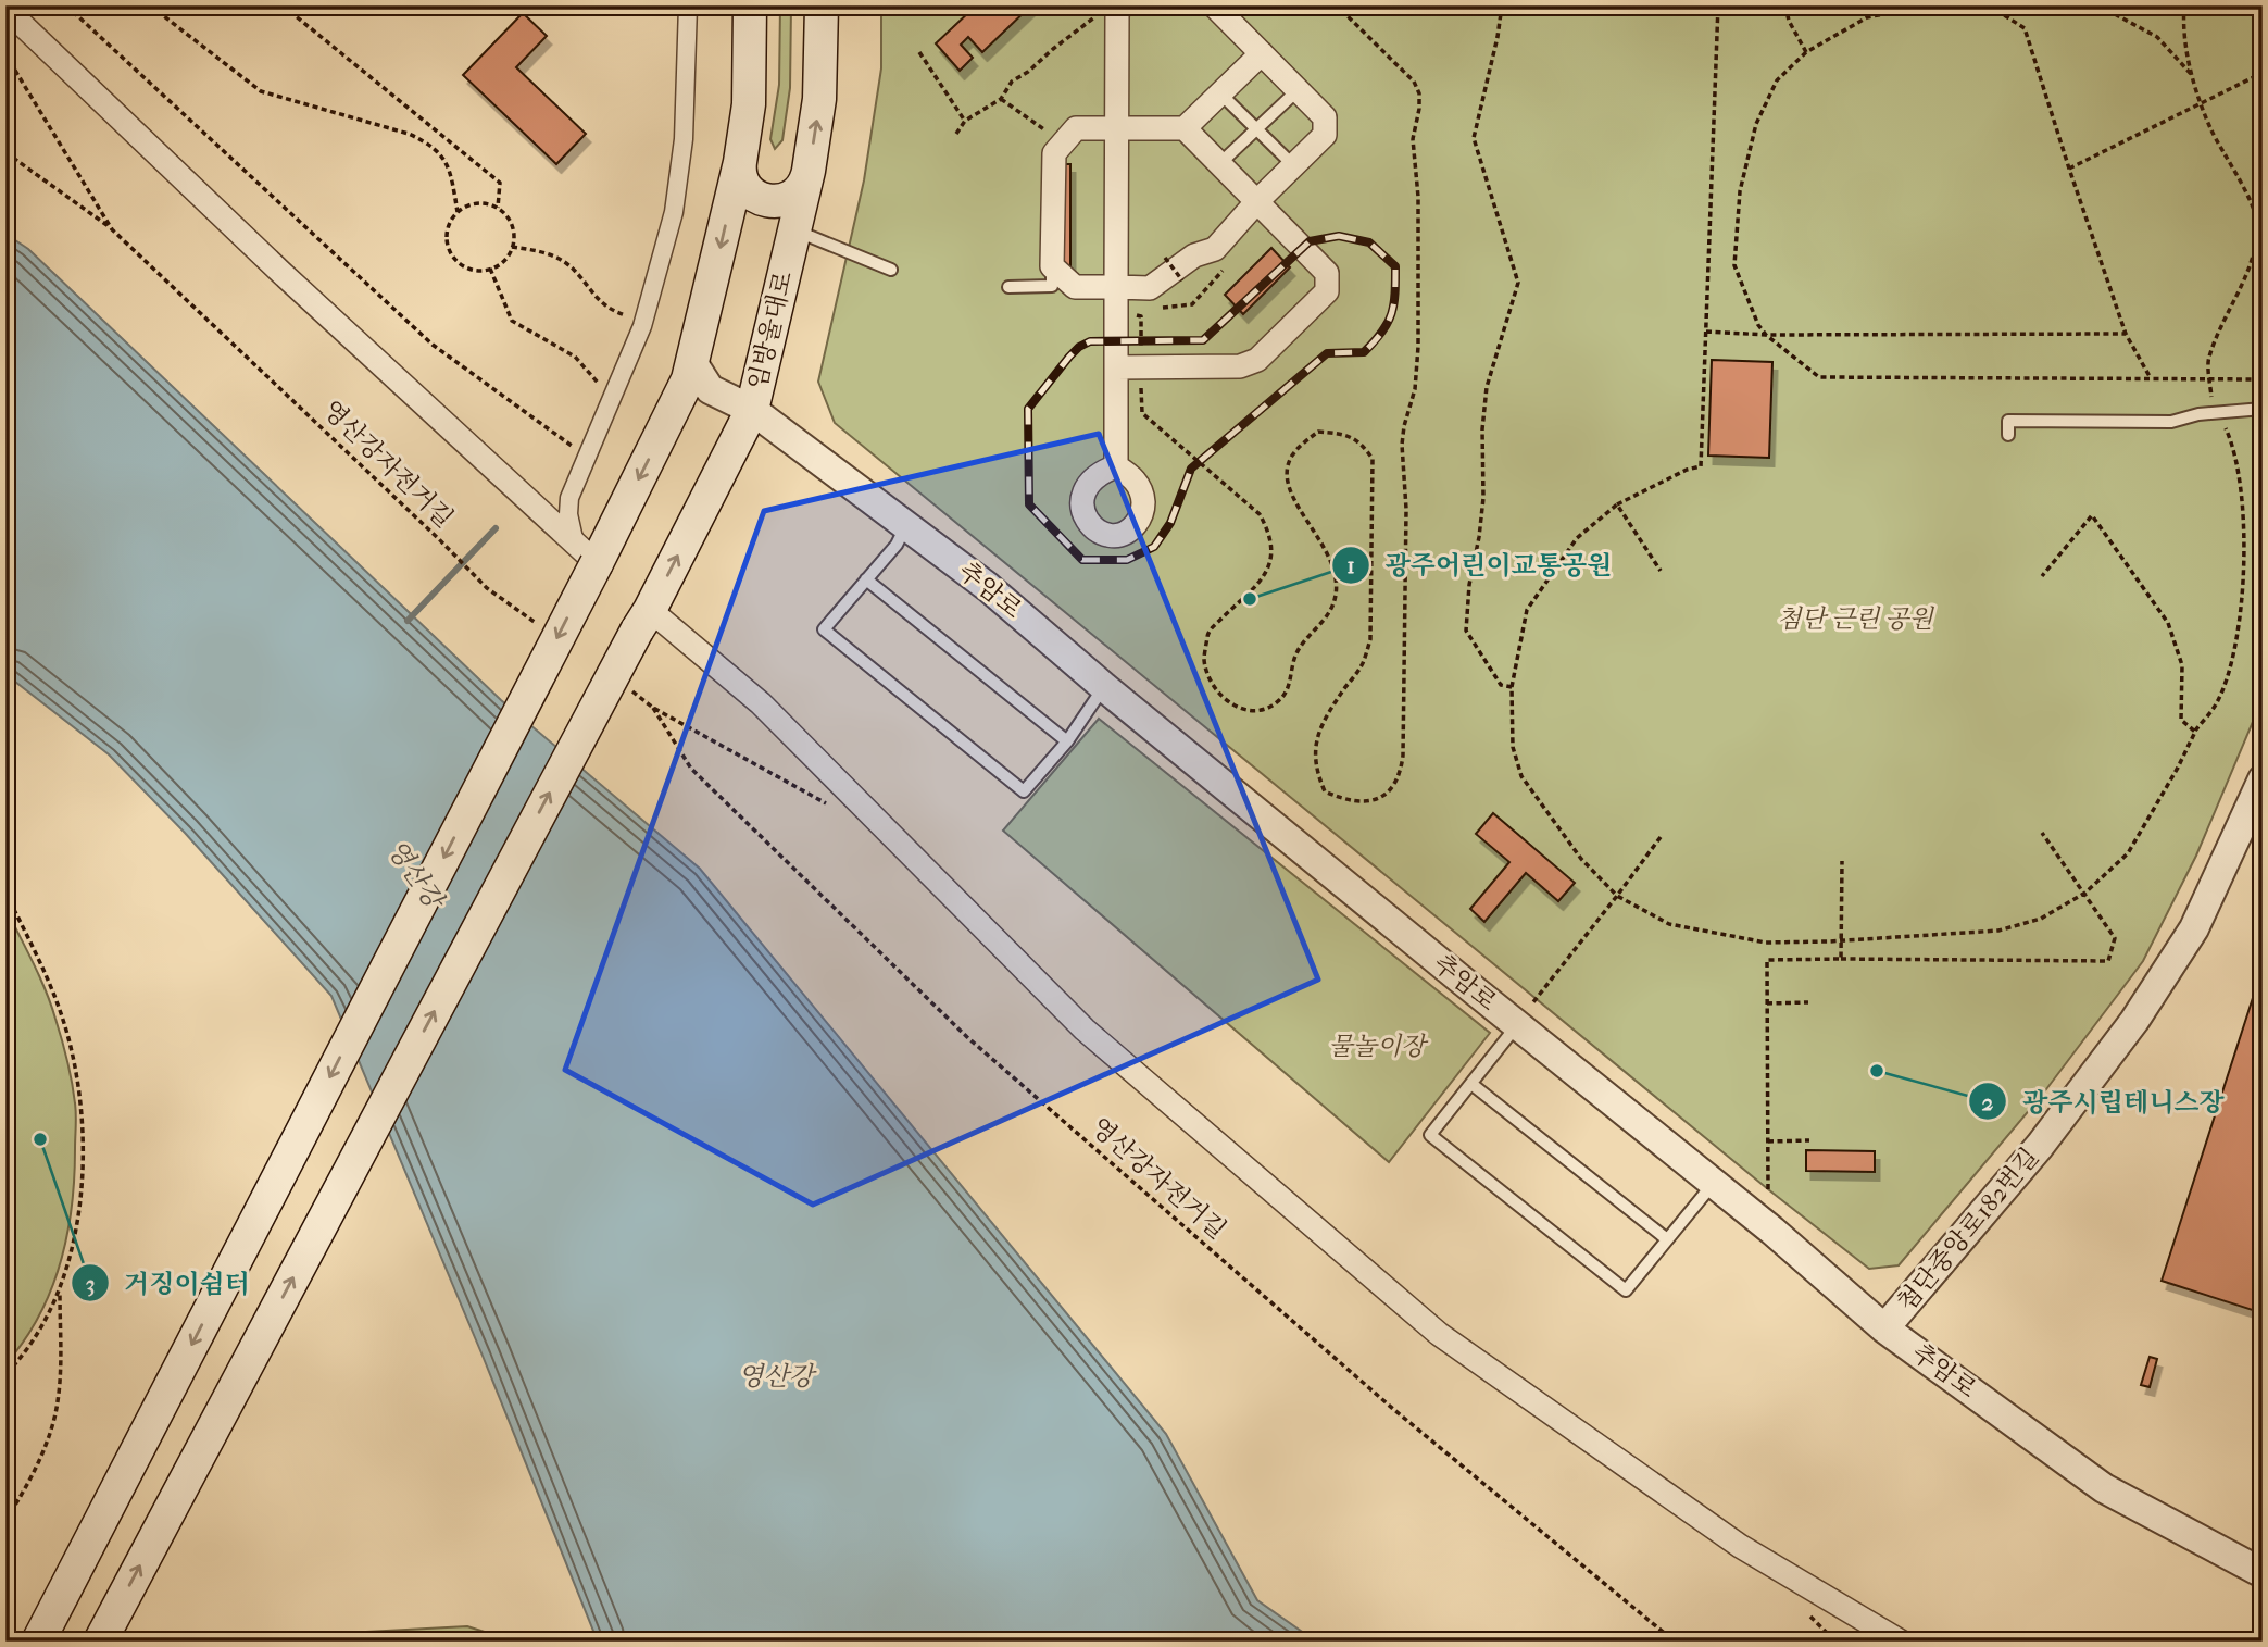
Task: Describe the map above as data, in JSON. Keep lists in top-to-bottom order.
{
  "streets": {
    "main road": ["임방울대로"],
    "street": ["추암로", "첨단중앙로182번길"],
    "path": ["영산강자전거길"]
  },
  "crossings": [
    ["임방울대로", "추암로"],
    ["추암로", "첨단중앙로182번길"]
  ],
  "water": ["영산강"],
  "parks": ["첨단 근린 공원", "물놀이장"],
  "places": ["광주어린이교통공원", "광주시립테니스장", "거징이쉼터"]
}
